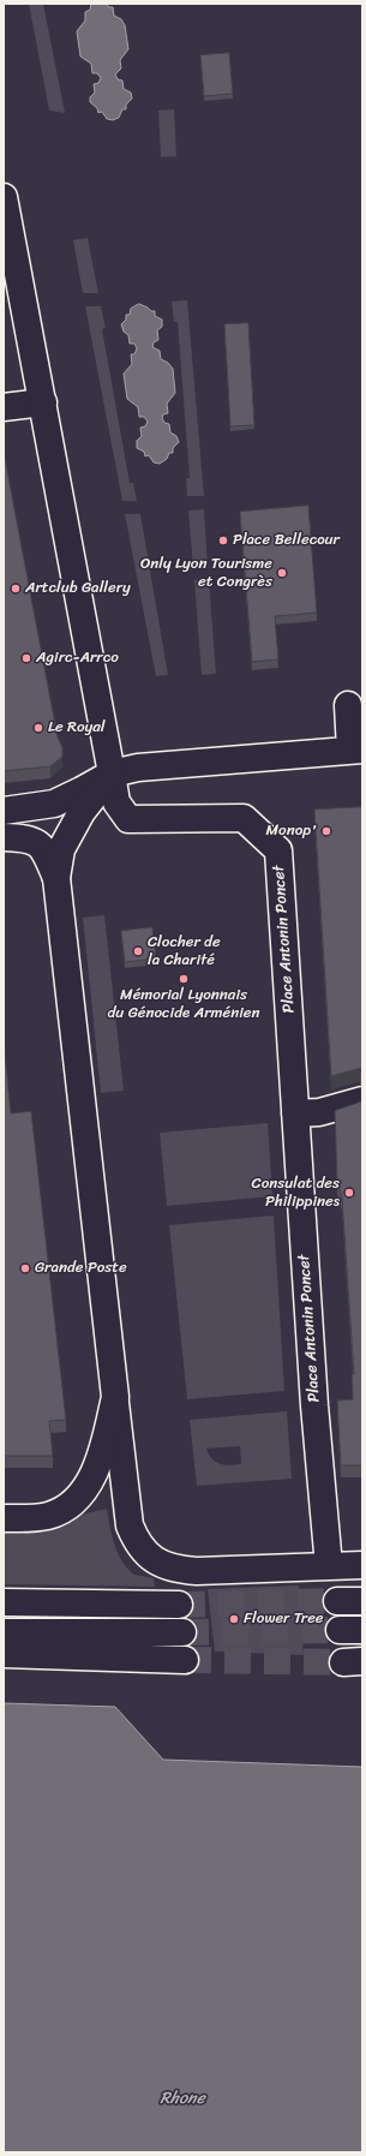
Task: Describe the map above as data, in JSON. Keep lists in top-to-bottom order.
{
  "streets": {
    "main road": ["Place Antonin Poncet"]
  },
  "water": ["Rhone"],
  "places": [
    "Place Bellecour",
    "Only Lyon Tourisme et Congrès",
    "Artclub Gallery",
    "Agirc-Arrco",
    "Le Royal",
    "Monop'",
    "Clocher de la Charité",
    "Mémorial Lyonnais du Génocide Arménien",
    "Consulat des Philippines",
    "Grande Poste",
    "Flower Tree"
  ]
}
